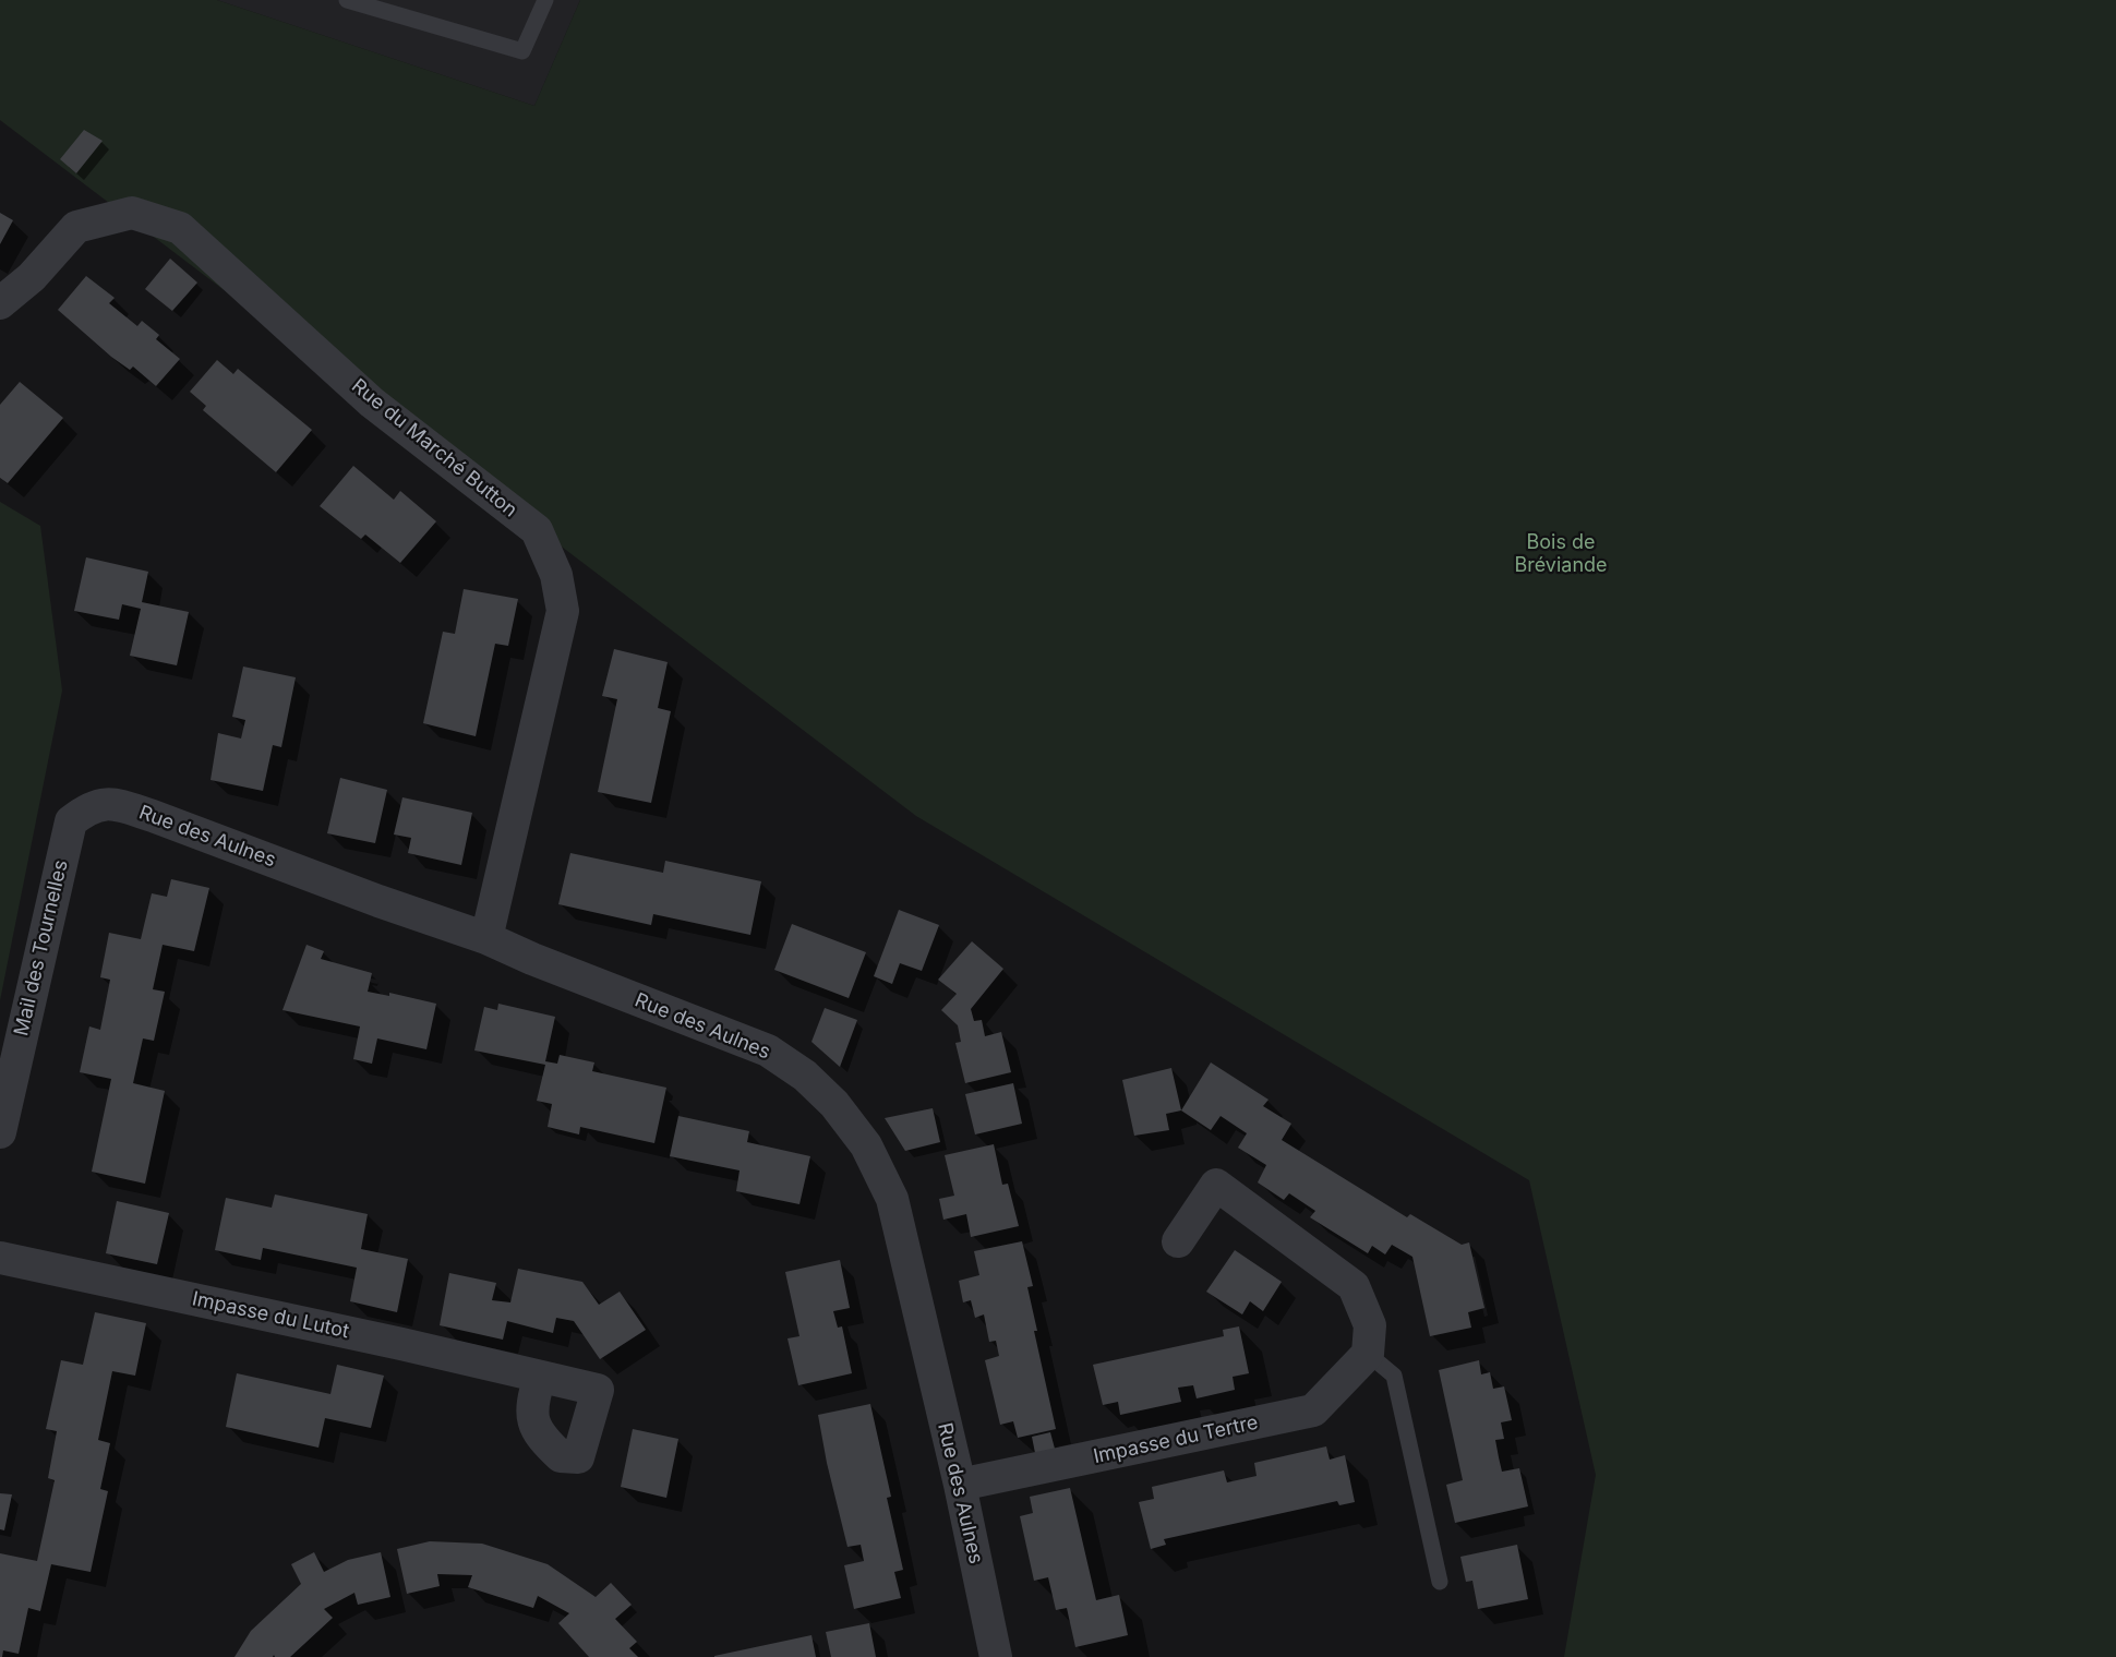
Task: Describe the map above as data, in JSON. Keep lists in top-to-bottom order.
{
  "streets": {
    "street": [
      "Rue du Marché Button",
      "Rue des Aulnes",
      "Mail des Tournelles",
      "Impasse du Lutot",
      "Impasse du Tertre"
    ]
  },
  "crossings": [
    ["Rue du Marché Button", "Rue des Aulnes"],
    ["Rue des Aulnes", "Mail des Tournelles"],
    ["Rue des Aulnes", "Impasse du Tertre"]
  ],
  "parks": ["Bois de Bréviande"]
}
